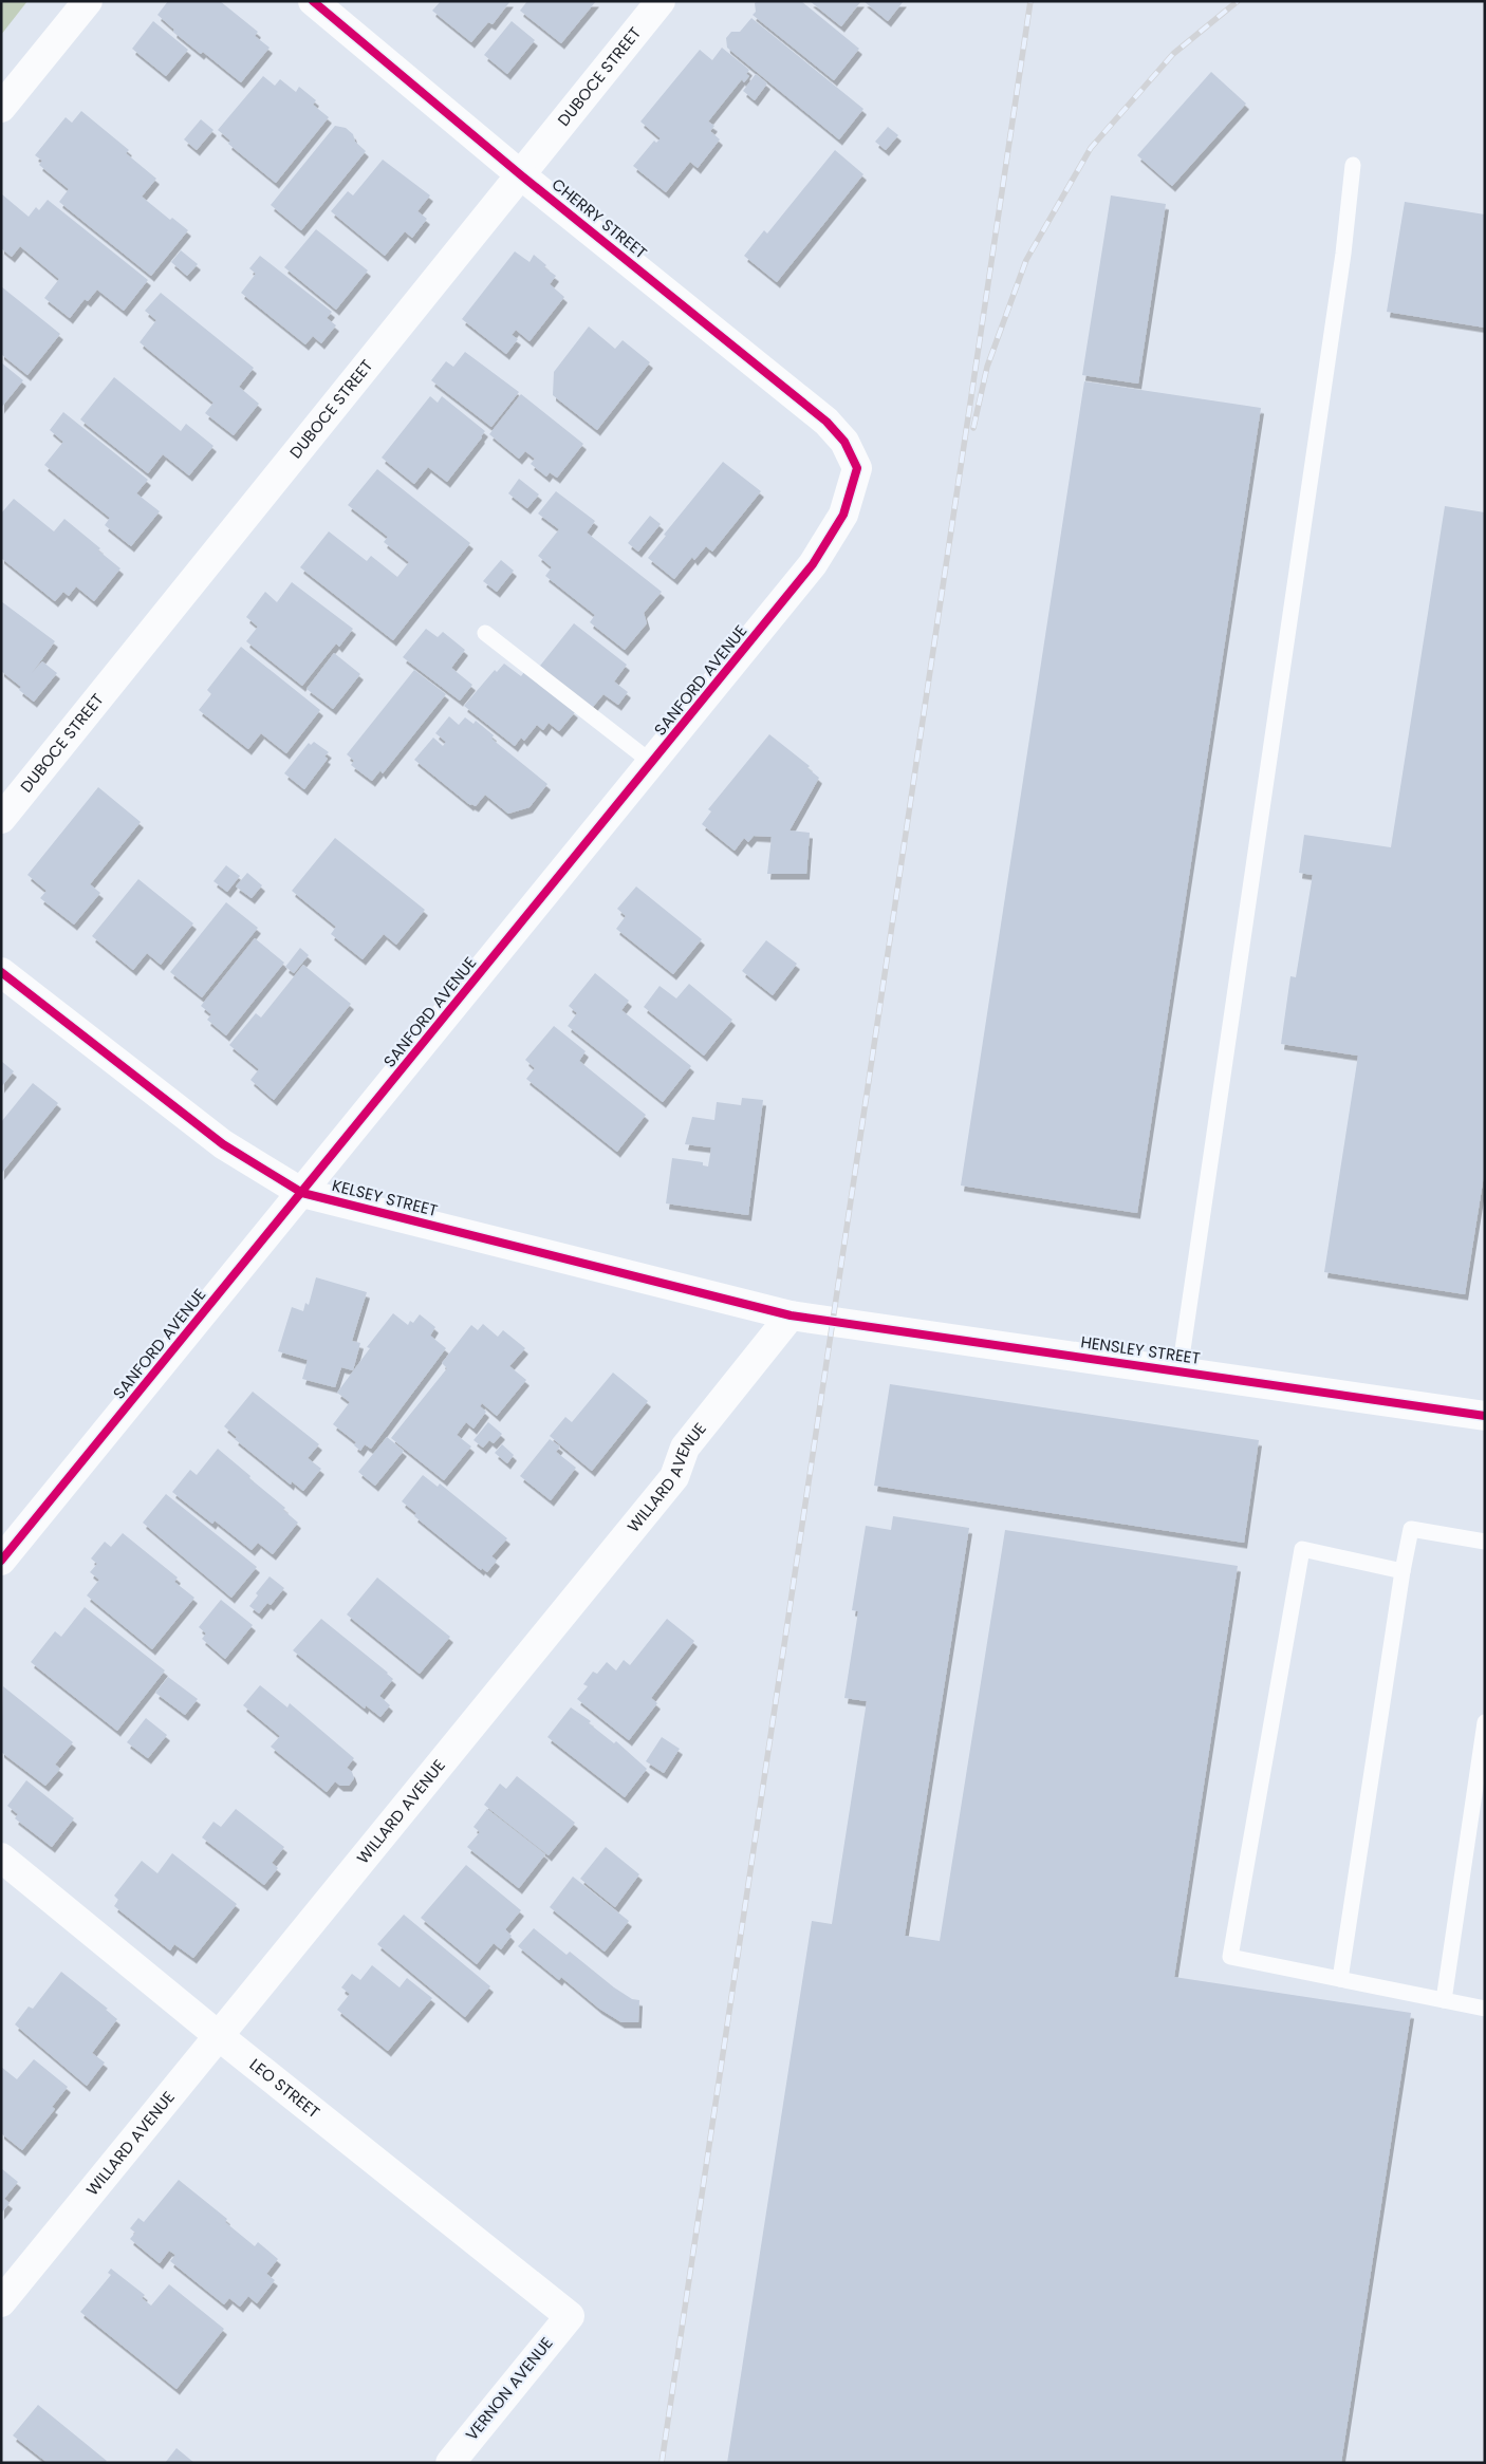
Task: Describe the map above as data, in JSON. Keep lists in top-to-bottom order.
{
  "streets": {
    "street": [
      "DUBOCE STREET",
      "CHERRY STREET",
      "SANFORD AVENUE",
      "KELSEY STREET",
      "HENSLEY STREET",
      "WILLARD AVENUE",
      "LEO STREET",
      "VERNON AVENUE"
    ]
  },
  "crossings": [
    ["DUBOCE STREET", "CHERRY STREET"],
    ["CHERRY STREET", "SANFORD AVENUE"],
    ["SANFORD AVENUE", "KELSEY STREET"],
    ["KELSEY STREET", "HENSLEY STREET"],
    ["KELSEY STREET", "WILLARD AVENUE"],
    ["HENSLEY STREET", "WILLARD AVENUE"],
    ["WILLARD AVENUE", "LEO STREET"],
    ["LEO STREET", "VERNON AVENUE"]
  ]
}
